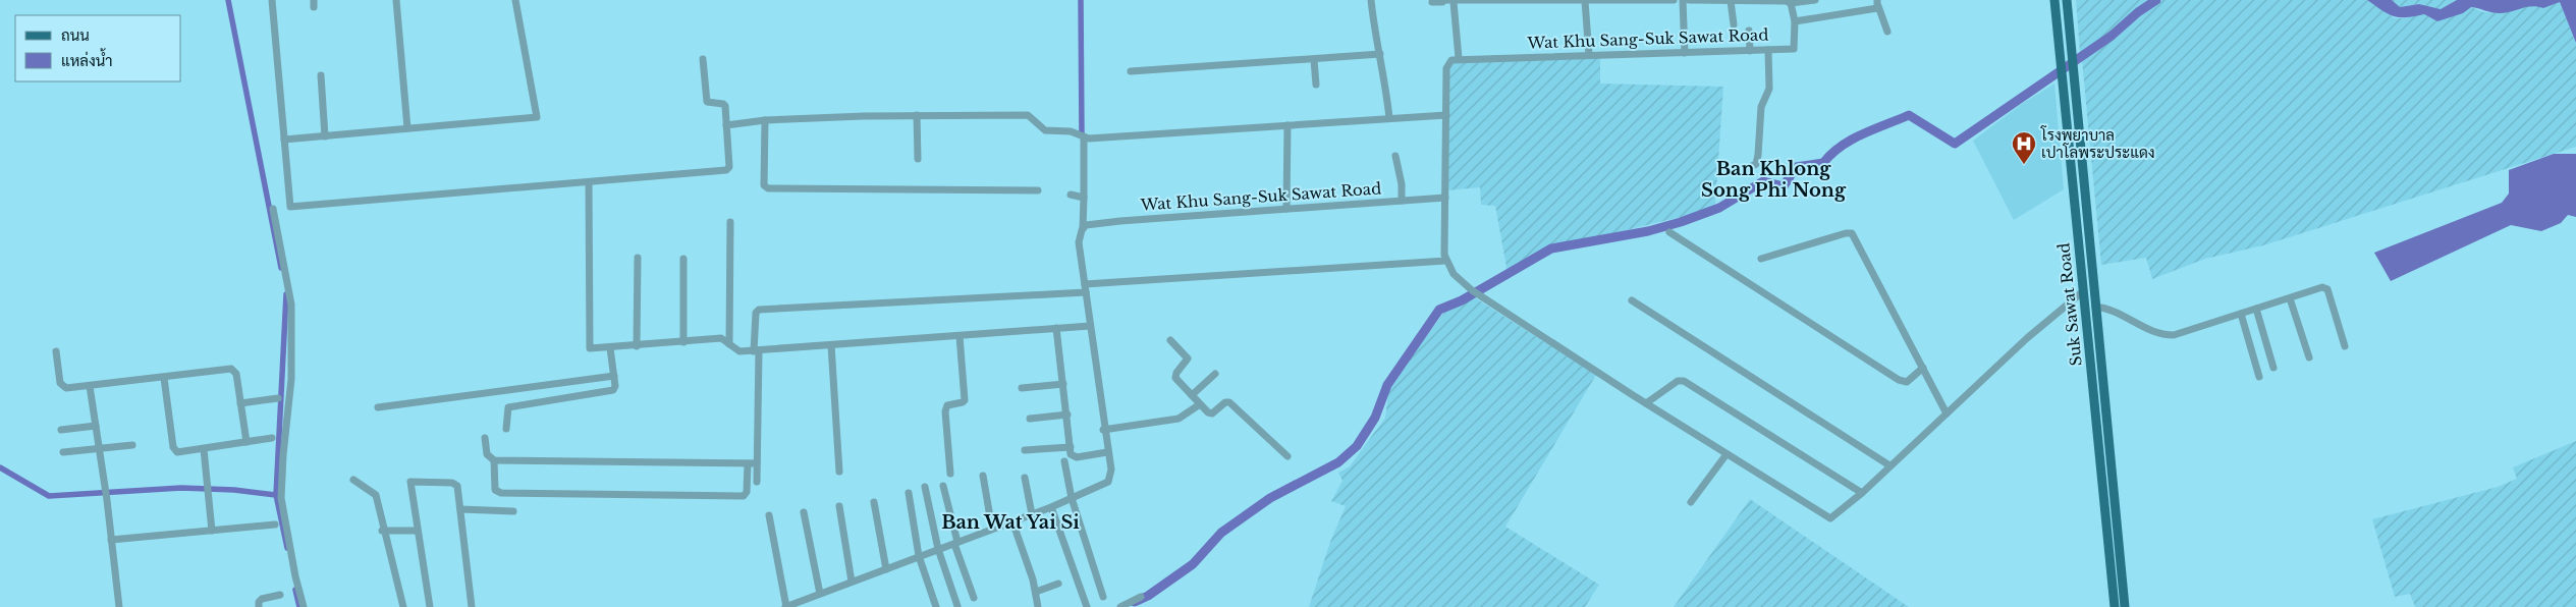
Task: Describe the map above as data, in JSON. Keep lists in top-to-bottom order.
{
  "streets": {
    "main road": ["Suk Sawat Road"],
    "street": ["Wat Khu Sang-Suk Sawat Road"]
  },
  "districts": ["Ban Khlong Song Phi Nong", "Ban Wat Yai Si"],
  "places": {
    "hospital": ["โรงพยาบาล เปาโลพระประแดง"]
  },
  "legend": ["ถนน", "แหล่งน้ำ"]
}
